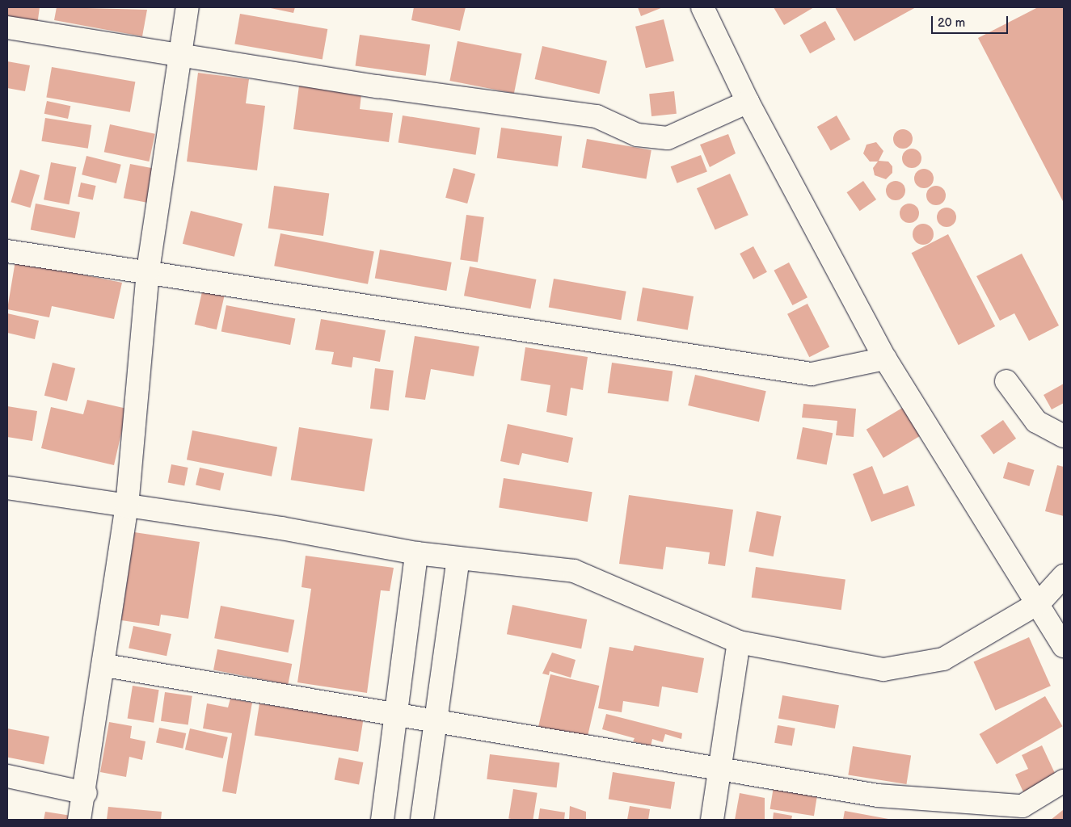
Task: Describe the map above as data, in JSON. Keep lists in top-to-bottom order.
{
  "scale_bar": "20 m"
}
